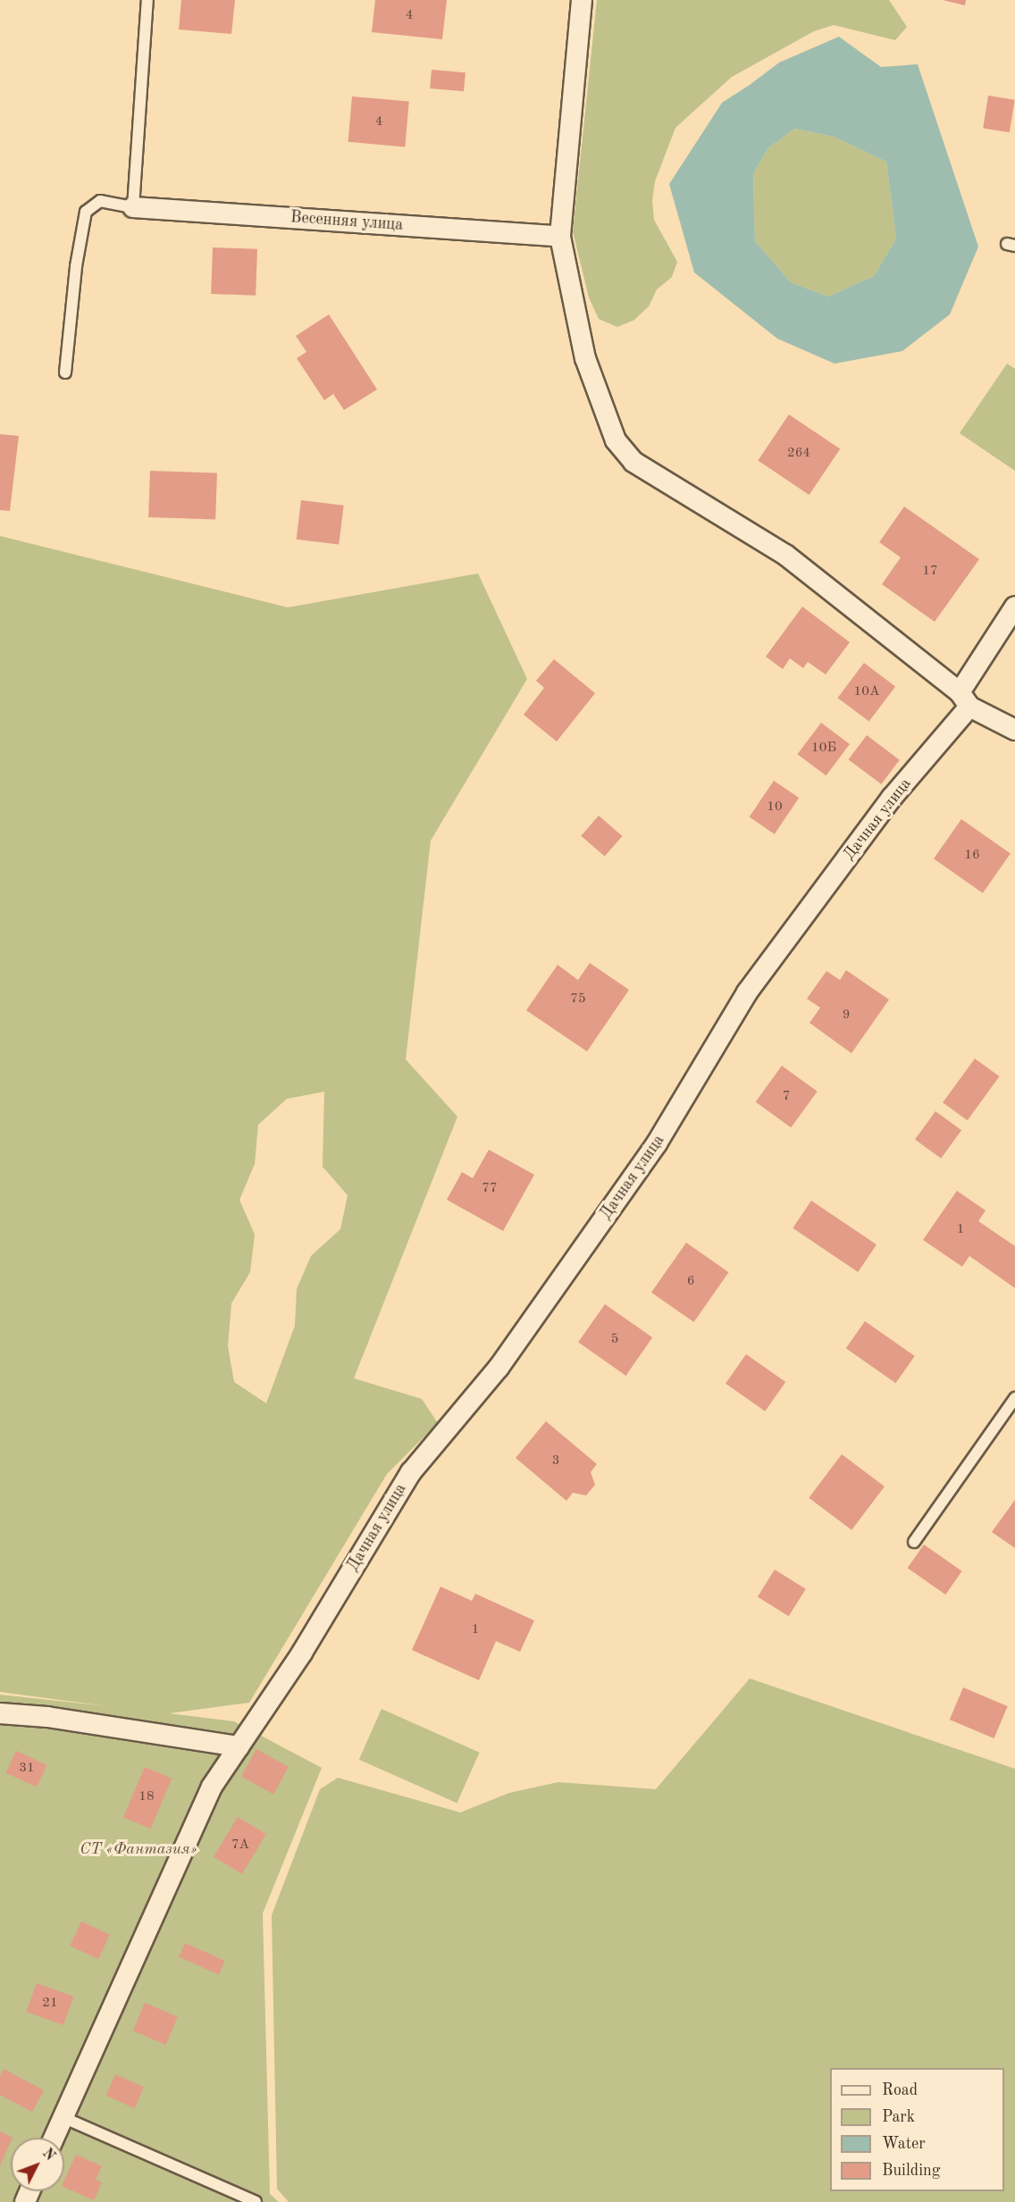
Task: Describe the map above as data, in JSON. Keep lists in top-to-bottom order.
{
  "streets": {
    "street": ["Весенняя улица", "Дачная улица"]
  },
  "parks": ["СТ «Фантазия»"],
  "house_numbers": [
    "4",
    "4",
    "264",
    "17",
    "10А",
    "10Б",
    "10",
    "16",
    "75",
    "9",
    "7",
    "77",
    "1",
    "6",
    "5",
    "3",
    "1",
    "31",
    "18",
    "7А",
    "21"
  ],
  "legend": [
    "Road",
    "Park",
    "Water",
    "Building"
  ],
  "north": "top right"
}
